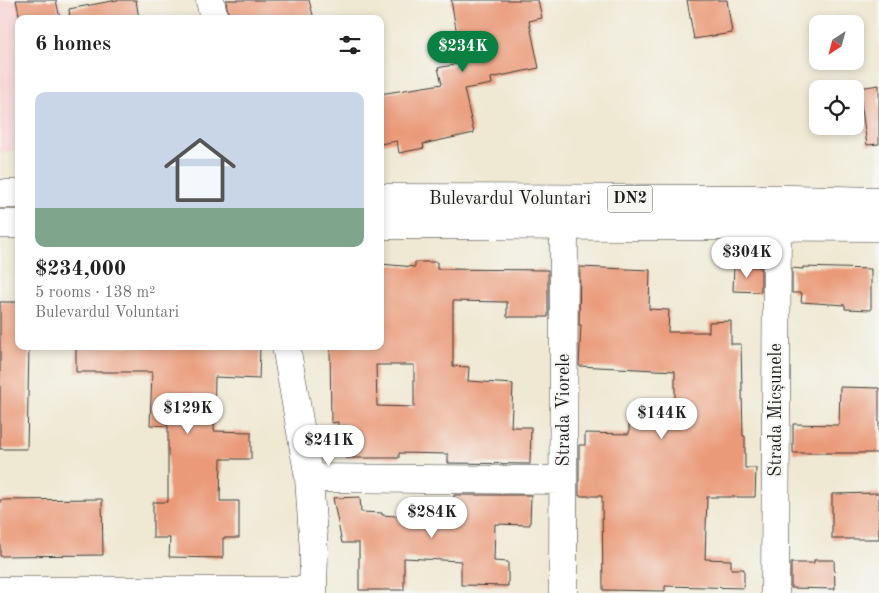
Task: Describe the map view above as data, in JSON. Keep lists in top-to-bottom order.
{
  "streets": {
    "main road": [
      "Bulevardul Voluntari",
      "DN2",
      "Strada Viorele",
      "Strada Micșunele"
    ]
  },
  "crossings": [
    ["Bulevardul Voluntari", "Strada Viorele"],
    ["Bulevardul Voluntari", "Strada Micșunele"]
  ],
  "north": "bottom left",
  "page": {
    "heading": "6 homes",
    "price": [
      "$234K",
      "$304K",
      "$129K",
      "$144K",
      "$241K",
      "$284K"
    ],
    "list": [
      {
        "name": "$234,000",
        "note": "5 rooms · 138 m² · Bulevardul Voluntari"
      }
    ]
  }
}
